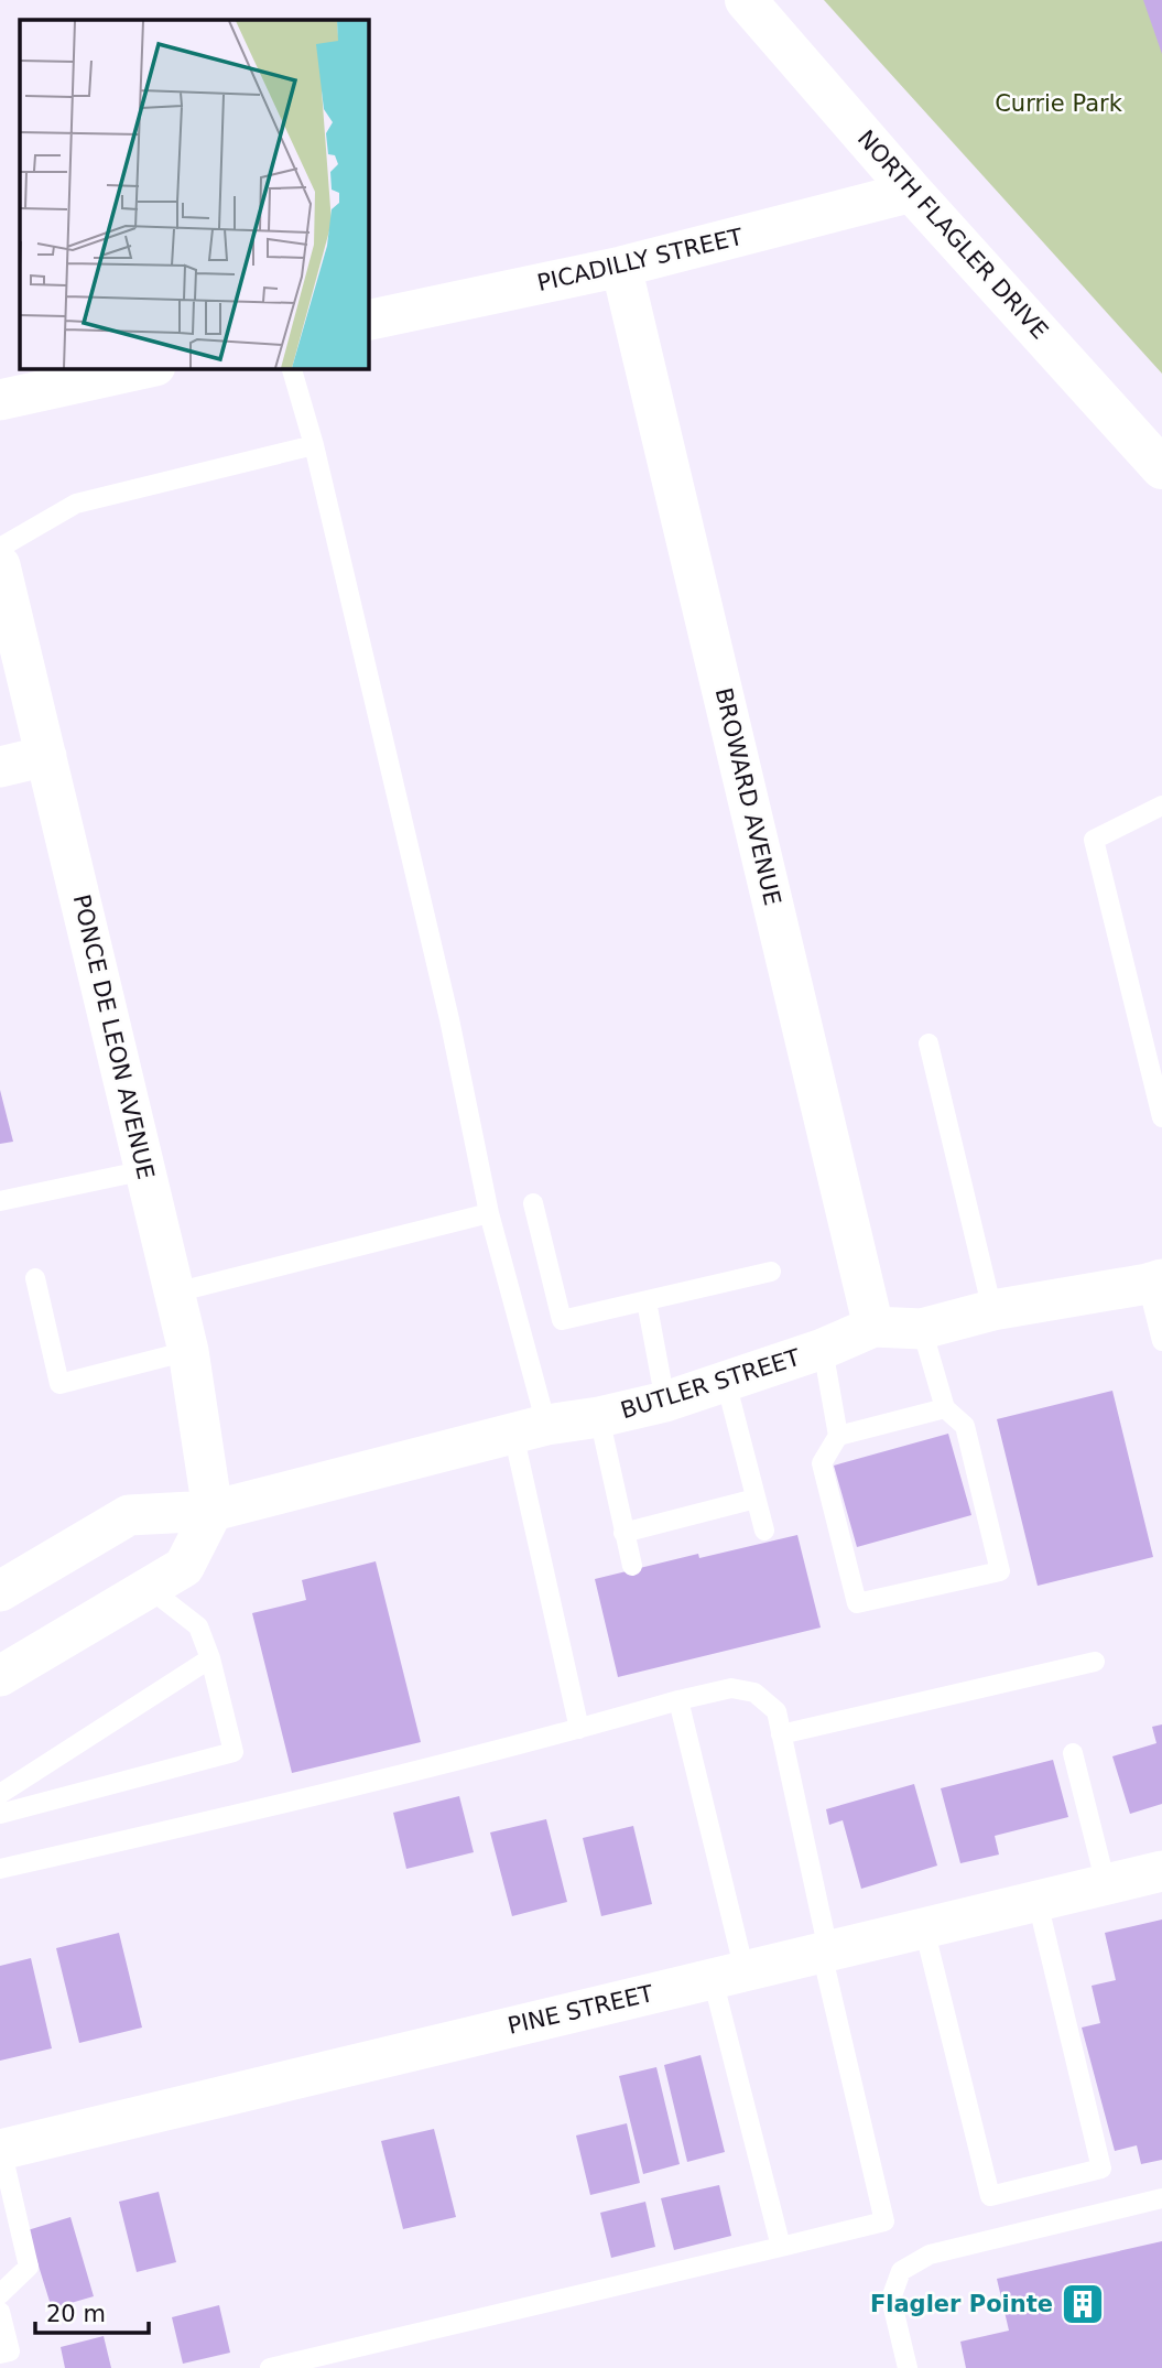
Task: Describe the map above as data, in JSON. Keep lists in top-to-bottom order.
{
  "streets": {
    "street": [
      "NORTH FLAGLER DRIVE",
      "PICADILLY STREET",
      "BROWARD AVENUE",
      "PONCE DE LEON AVENUE",
      "BUTLER STREET",
      "PINE STREET"
    ]
  },
  "crossings": [
    ["NORTH FLAGLER DRIVE", "PICADILLY STREET"],
    ["PICADILLY STREET", "BROWARD AVENUE"],
    ["BROWARD AVENUE", "BUTLER STREET"],
    ["PONCE DE LEON AVENUE", "BUTLER STREET"]
  ],
  "parks": ["Currie Park"],
  "places": {
    "building": ["Flagler Pointe"]
  },
  "scale_bar": "20 m"
}
